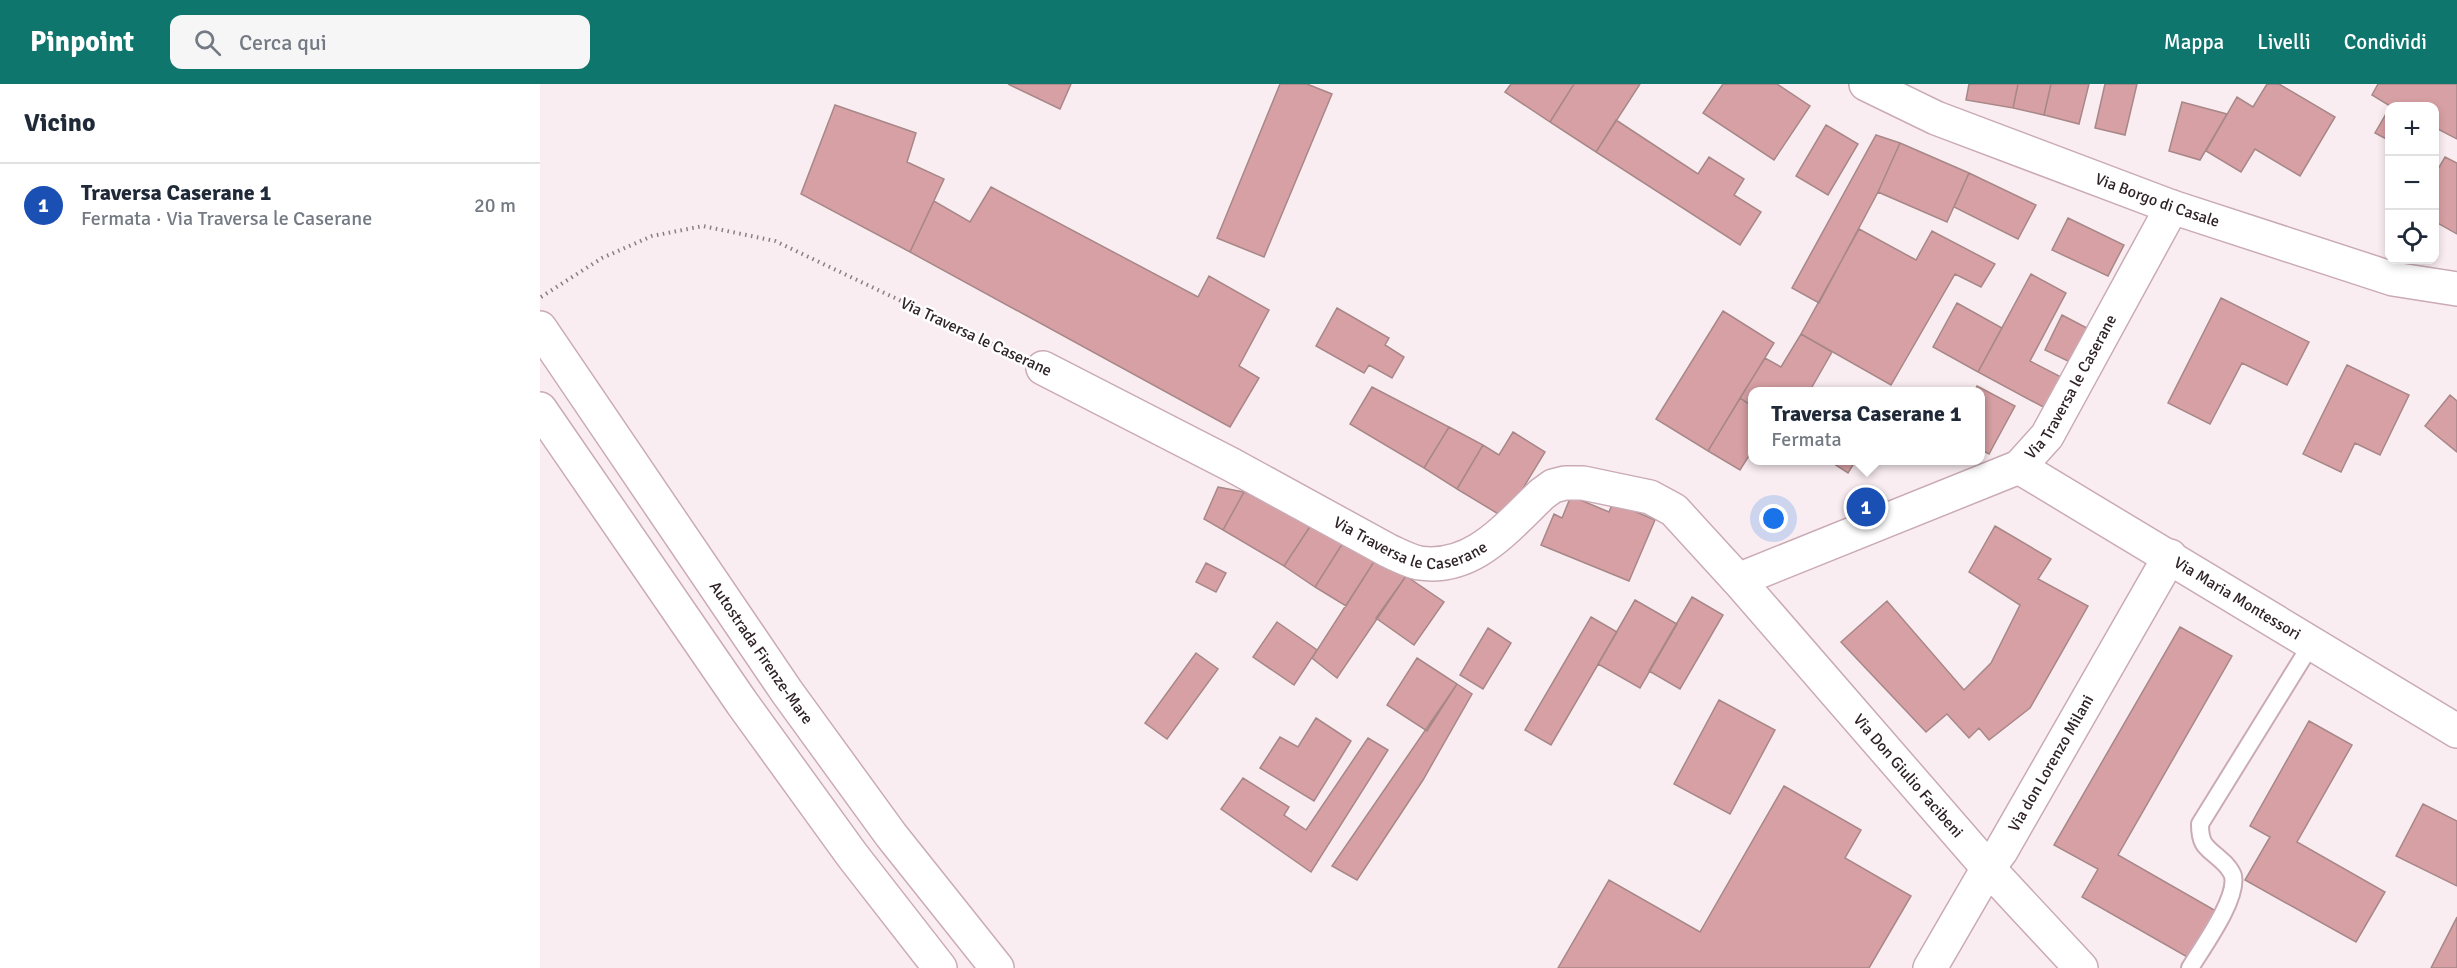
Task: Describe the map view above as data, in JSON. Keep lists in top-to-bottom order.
{
  "streets": {
    "main road": [
      "Via Borgo di Casale",
      "Via Traversa le Caserane",
      "Via Maria Montessori",
      "Autostrada Firenze-Mare",
      "Via don Lorenzo Milani",
      "Via Don Giulio Facibeni"
    ]
  },
  "crossings": [
    ["Via Borgo di Casale", "Via Traversa le Caserane"],
    ["Via Traversa le Caserane", "Via Maria Montessori"],
    ["Via Traversa le Caserane", "Via Don Giulio Facibeni"],
    ["Via Maria Montessori", "Via don Lorenzo Milani"],
    ["Via don Lorenzo Milani", "Via Don Giulio Facibeni"]
  ],
  "page": {
    "header": "Pinpoint",
    "search": "Cerca qui",
    "nav": ["Mappa", "Livelli", "Condividi"],
    "heading": "Vicino",
    "map_buttons": ["+", "−"],
    "list": [
      {
        "mark": "1",
        "name": "Traversa Caserane 1",
        "note": "Fermata · Via Traversa le Caserane",
        "value": "20 m"
      }
    ],
    "popup": ["Traversa Caserane 1", "Fermata"],
    "pins": "1"
  }
}
